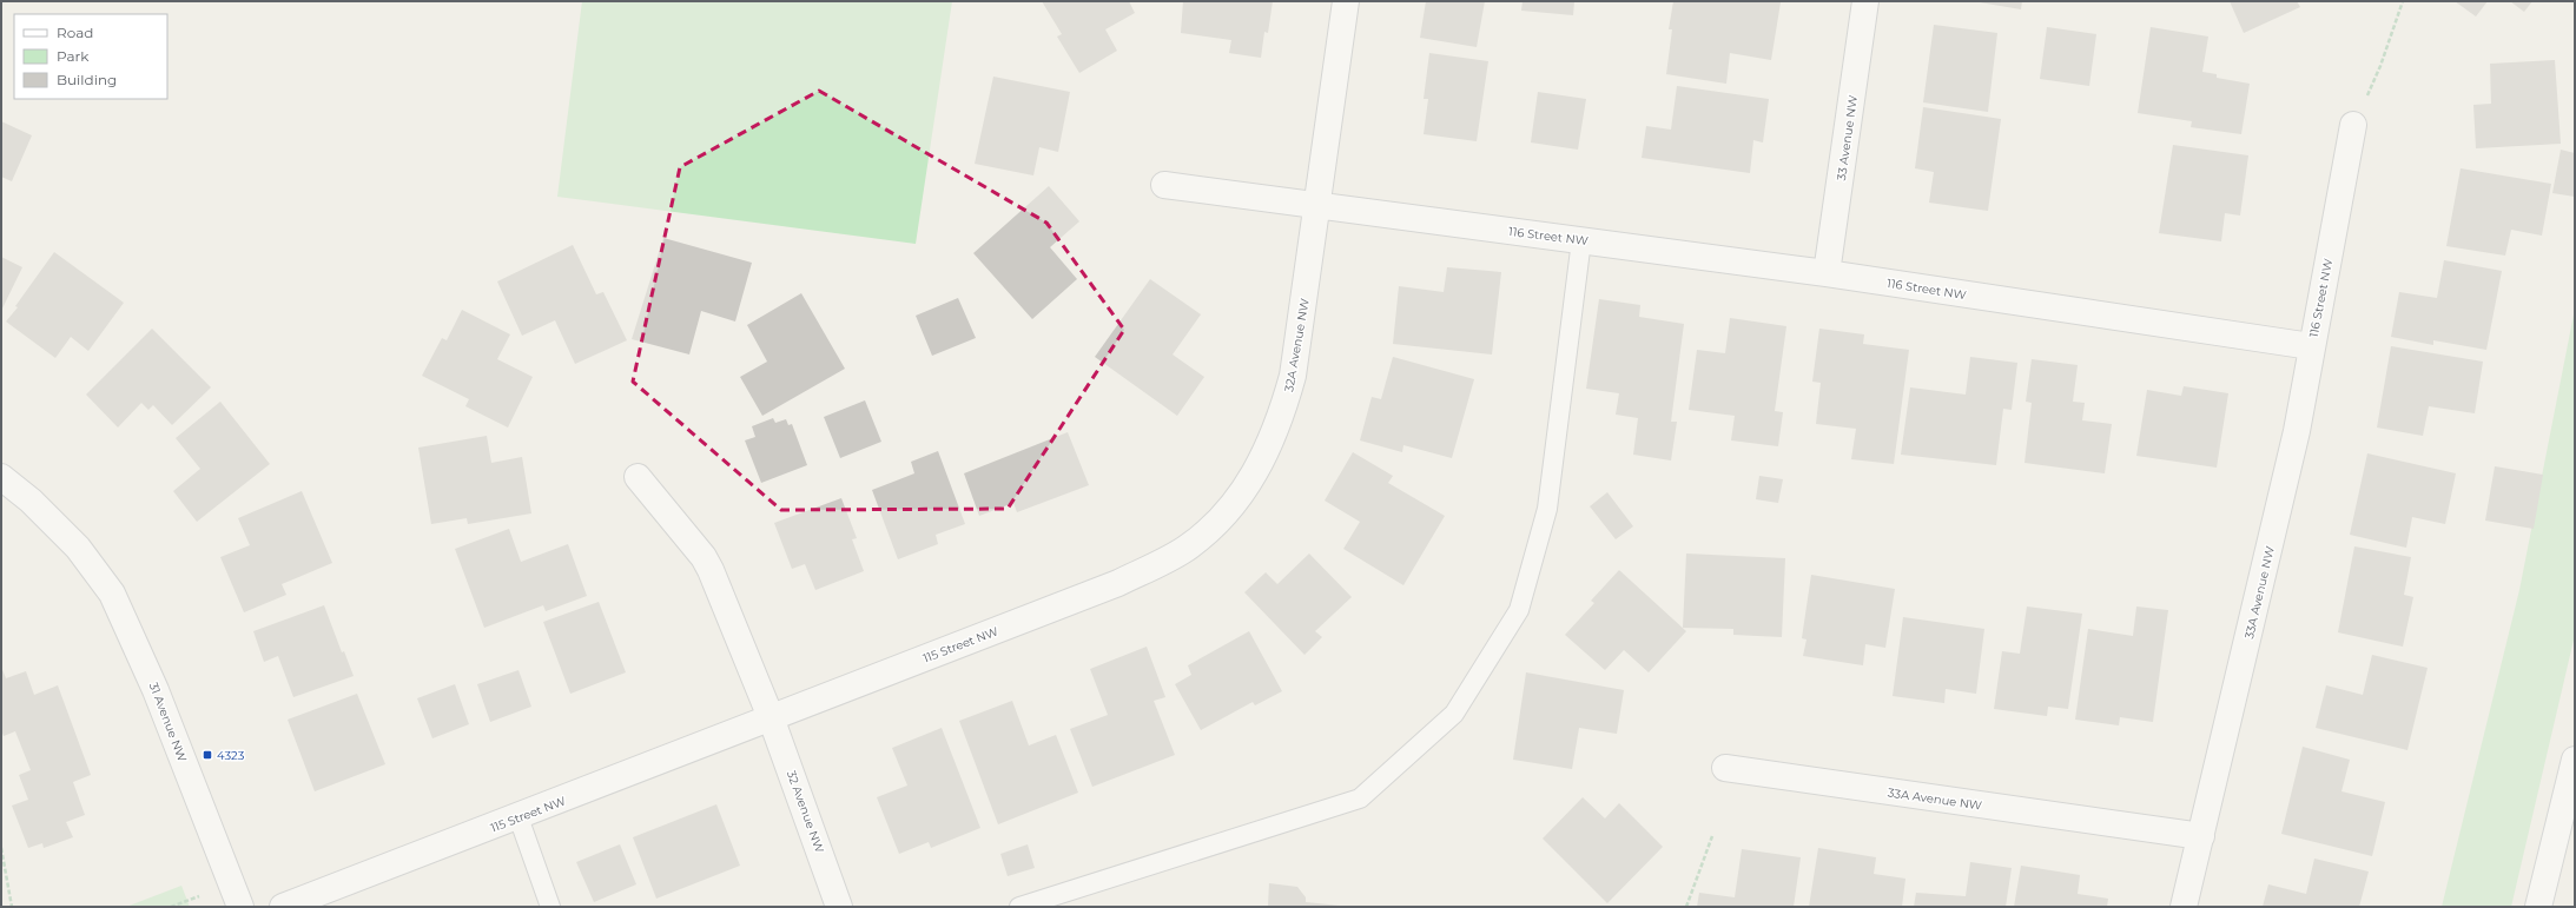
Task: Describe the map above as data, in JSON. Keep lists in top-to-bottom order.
{
  "streets": {
    "street": [
      "33 Avenue NW",
      "116 Street NW",
      "32A Avenue NW",
      "33A Avenue NW",
      "115 Street NW",
      "31 Avenue NW",
      "32 Avenue NW"
    ]
  },
  "crossings": [
    ["33 Avenue NW", "116 Street NW"],
    ["116 Street NW", "32A Avenue NW"],
    ["116 Street NW", "33A Avenue NW"],
    ["32A Avenue NW", "115 Street NW"],
    ["115 Street NW", "32 Avenue NW"]
  ],
  "places": {
    "transit": ["4323"]
  },
  "legend": ["Road", "Park", "Building"]
}
